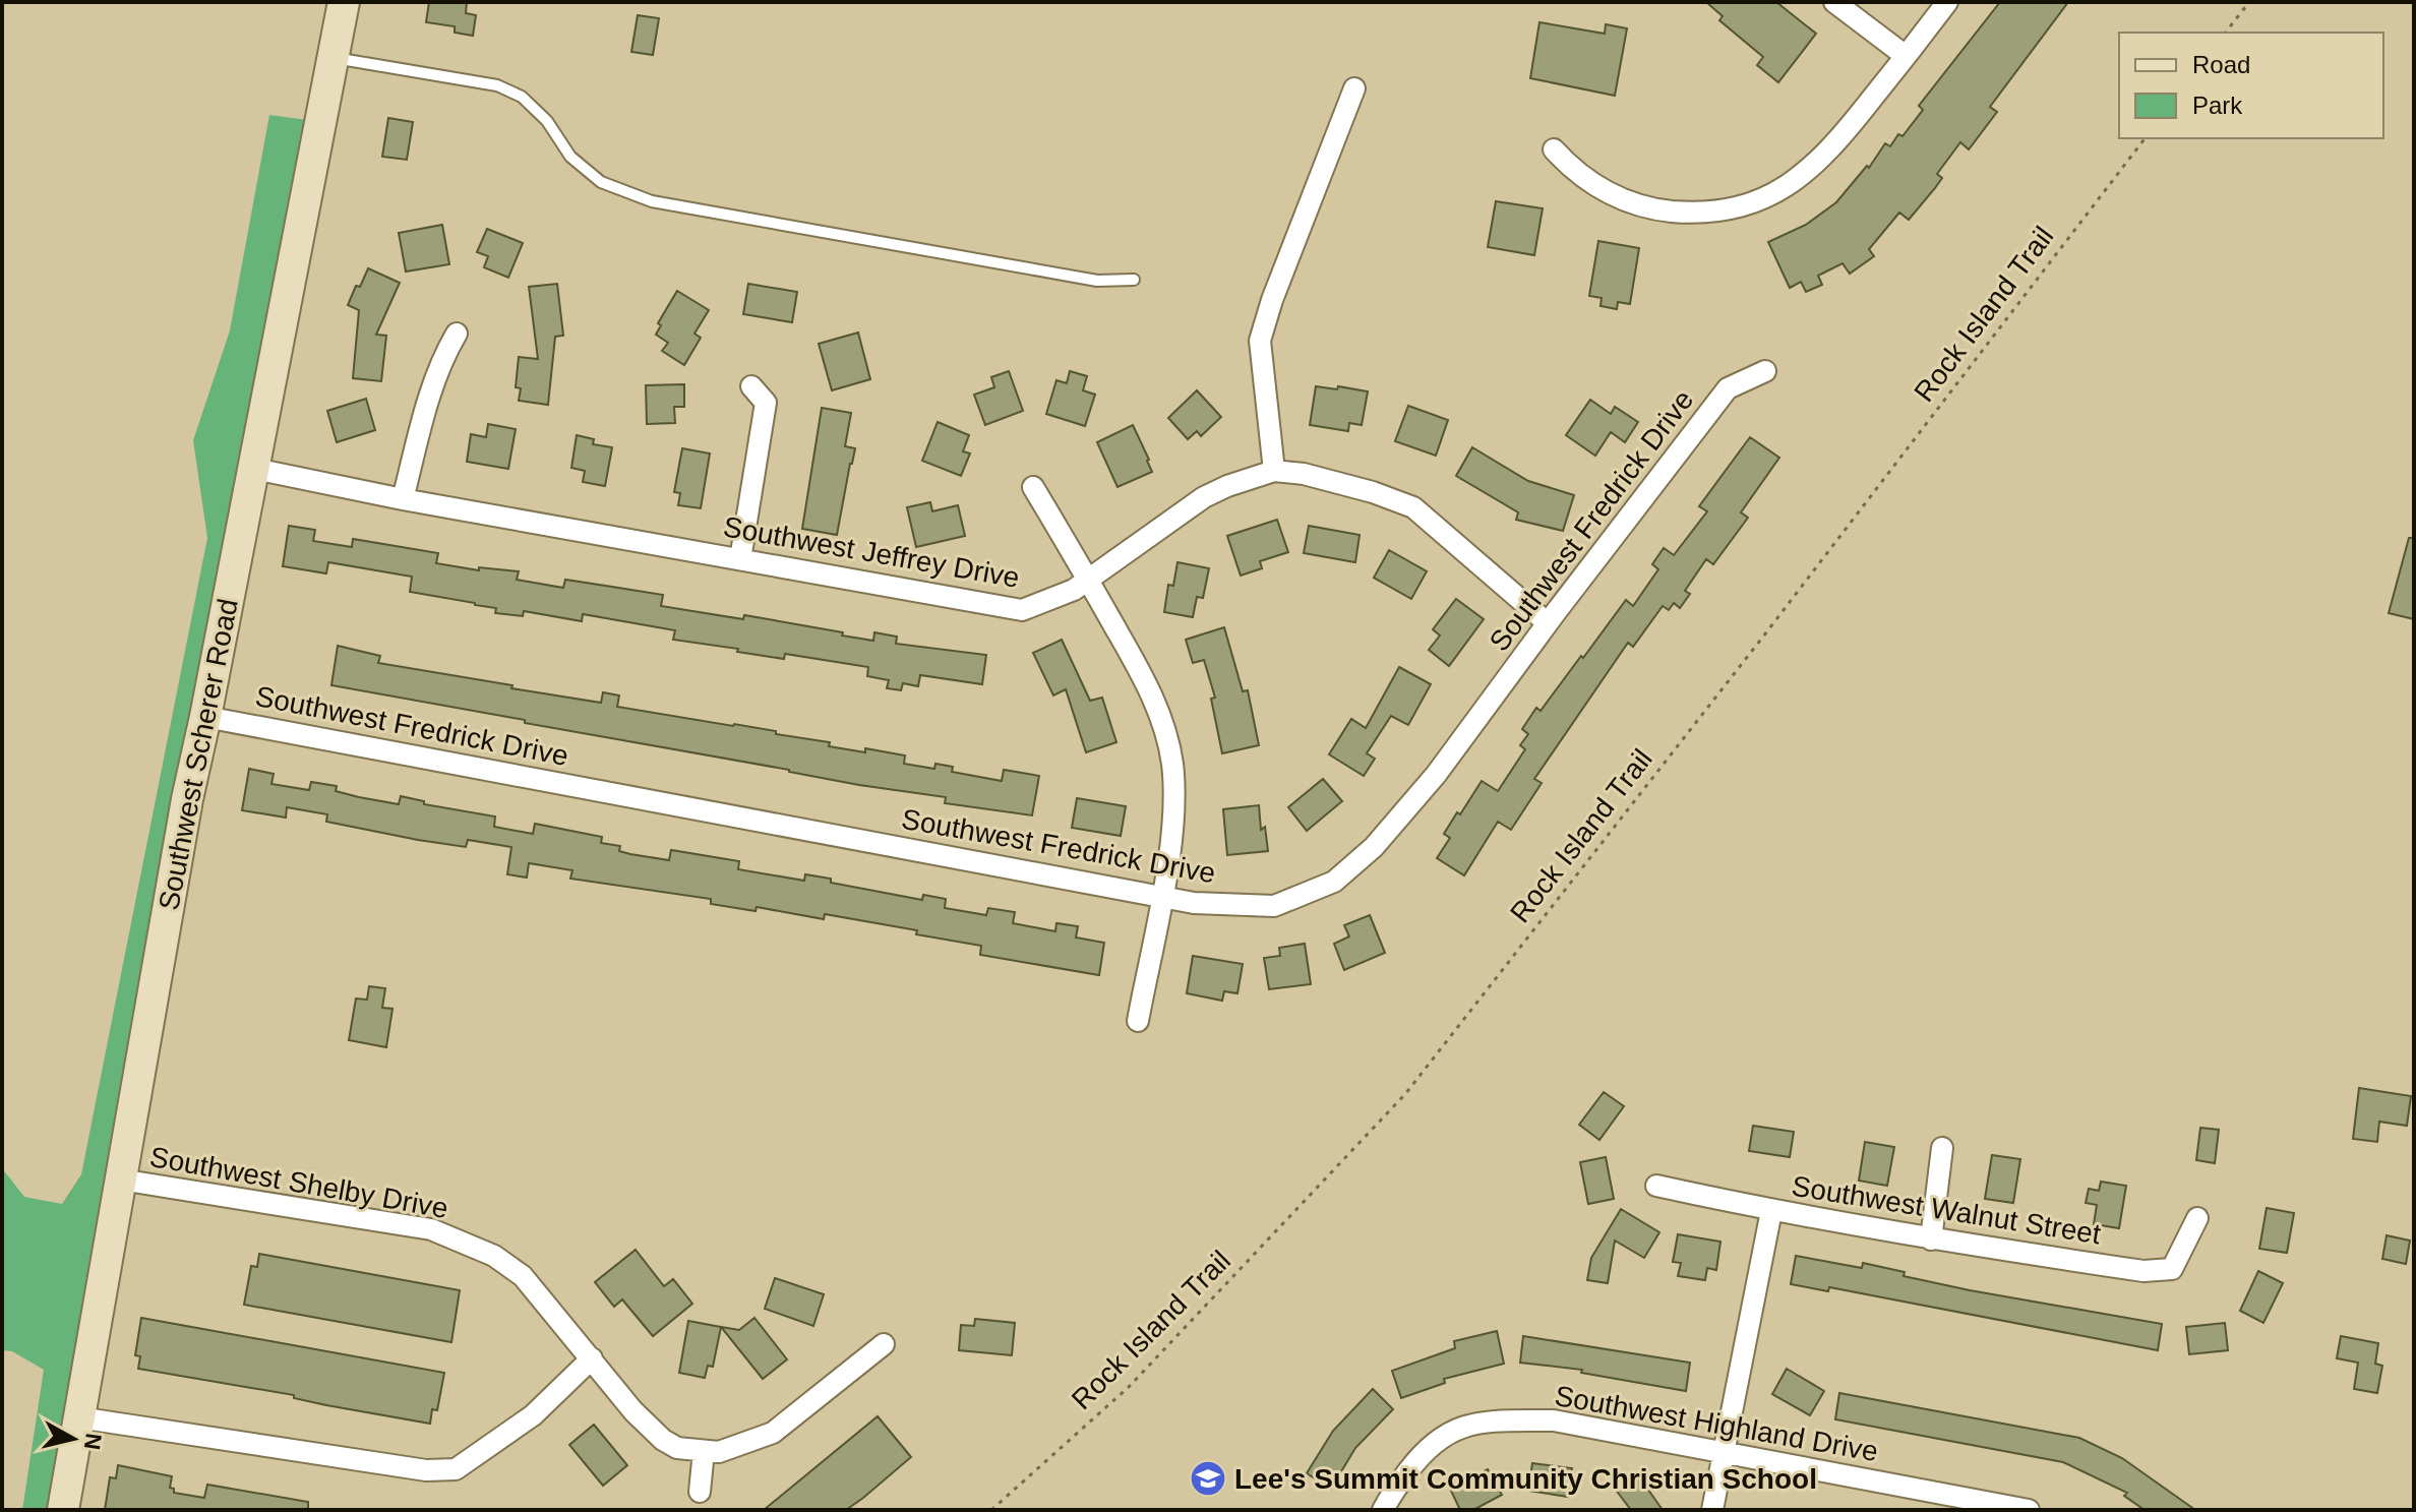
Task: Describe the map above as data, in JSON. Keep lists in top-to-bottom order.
{
  "streets": {
    "main road": ["Southwest Scherer Road"],
    "street": [
      "Southwest Fredrick Drive",
      "Southwest Jeffrey Drive",
      "Southwest Shelby Drive",
      "Southwest Walnut Street",
      "Southwest Highland Drive"
    ],
    "path": ["Rock Island Trail"]
  },
  "crossings": [
    ["Southwest Fredrick Drive", "Southwest Jeffrey Drive"],
    ["Southwest Fredrick Drive", "Southwest Scherer Road"],
    ["Southwest Jeffrey Drive", "Southwest Scherer Road"],
    ["Southwest Scherer Road", "Southwest Shelby Drive"]
  ],
  "places": {
    "school or university": ["Lee's Summit Community Christian School"]
  },
  "legend": ["Road", "Park"],
  "north": "right"
}
